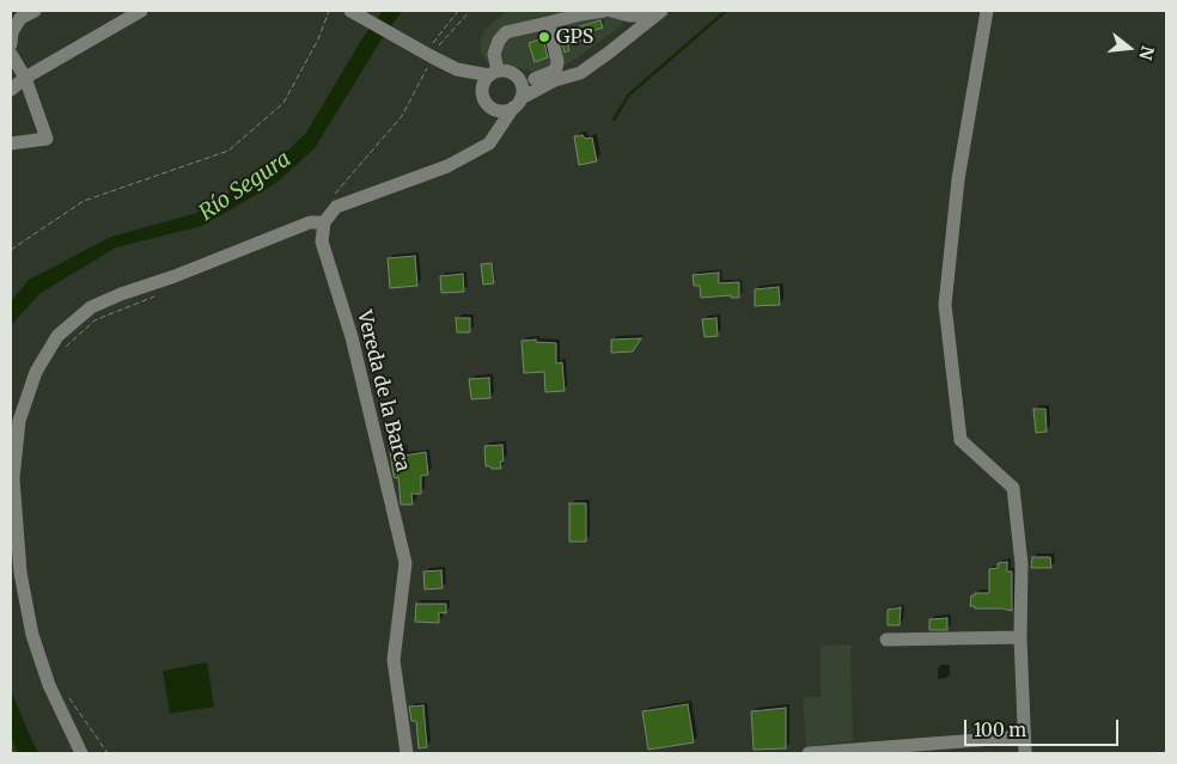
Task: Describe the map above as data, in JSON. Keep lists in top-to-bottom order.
{
  "streets": {
    "street": ["Vereda de la Barca"]
  },
  "water": ["Río Segura"],
  "places": ["GPS"],
  "scale_bar": "100 m",
  "north": "right"
}
